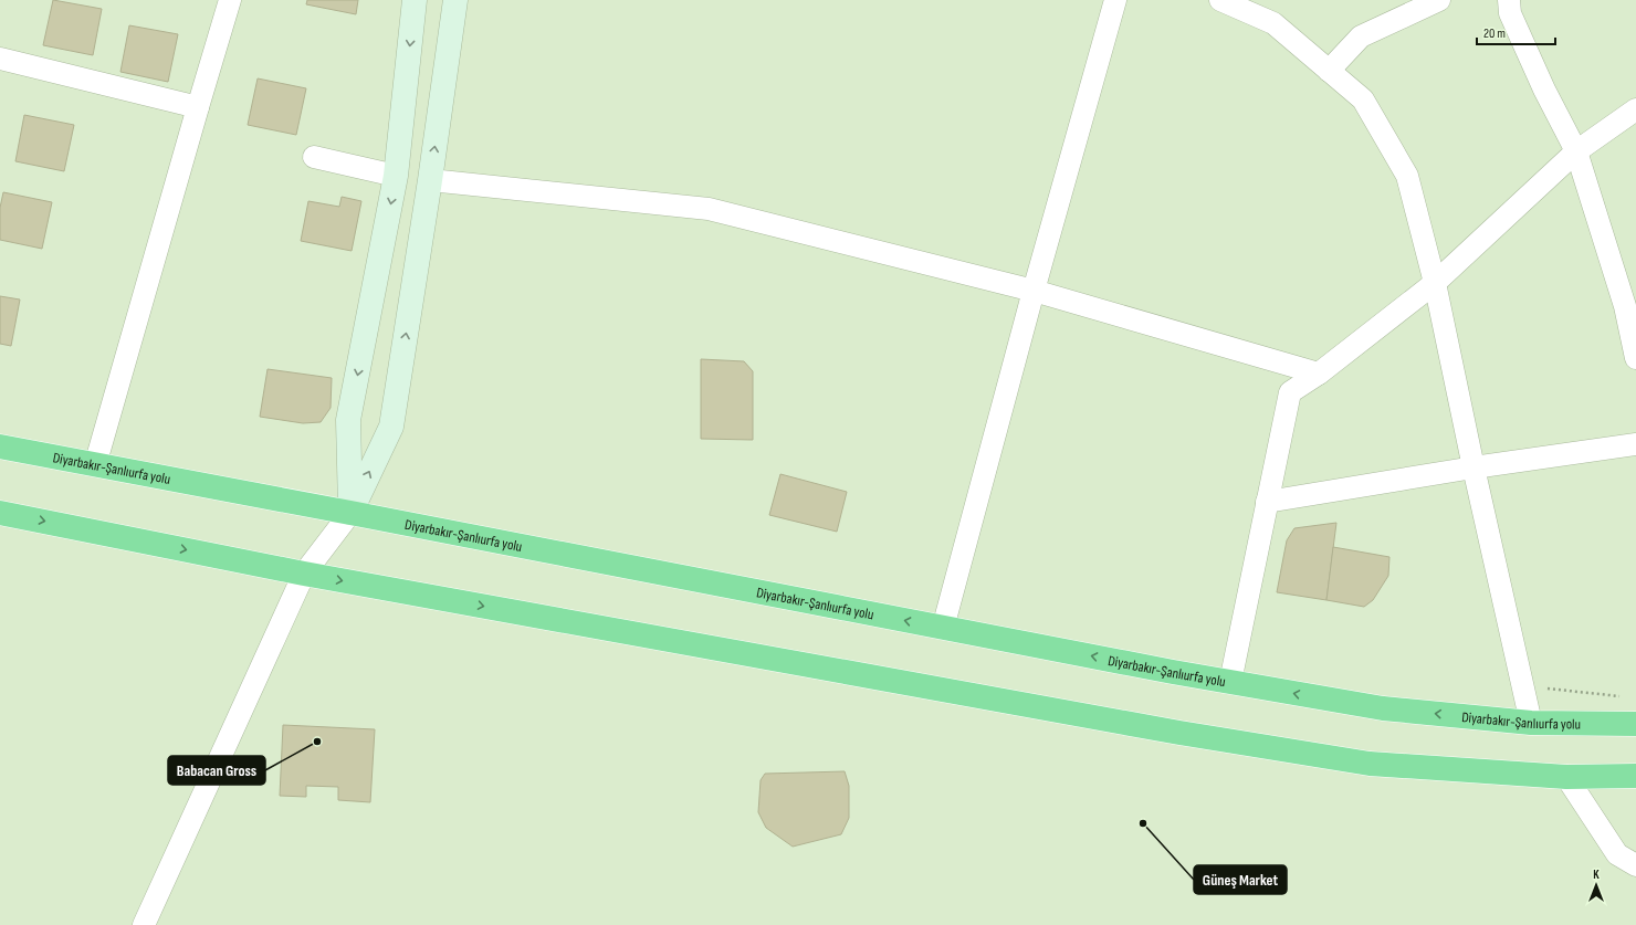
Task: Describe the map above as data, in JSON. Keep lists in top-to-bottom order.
{
  "streets": {
    "highway": ["Diyarbakır-Şanlıurfa yolu"]
  },
  "places": ["Babacan Gross", "Güneş Market"],
  "scale_bar": "20 m",
  "north": "top"
}
